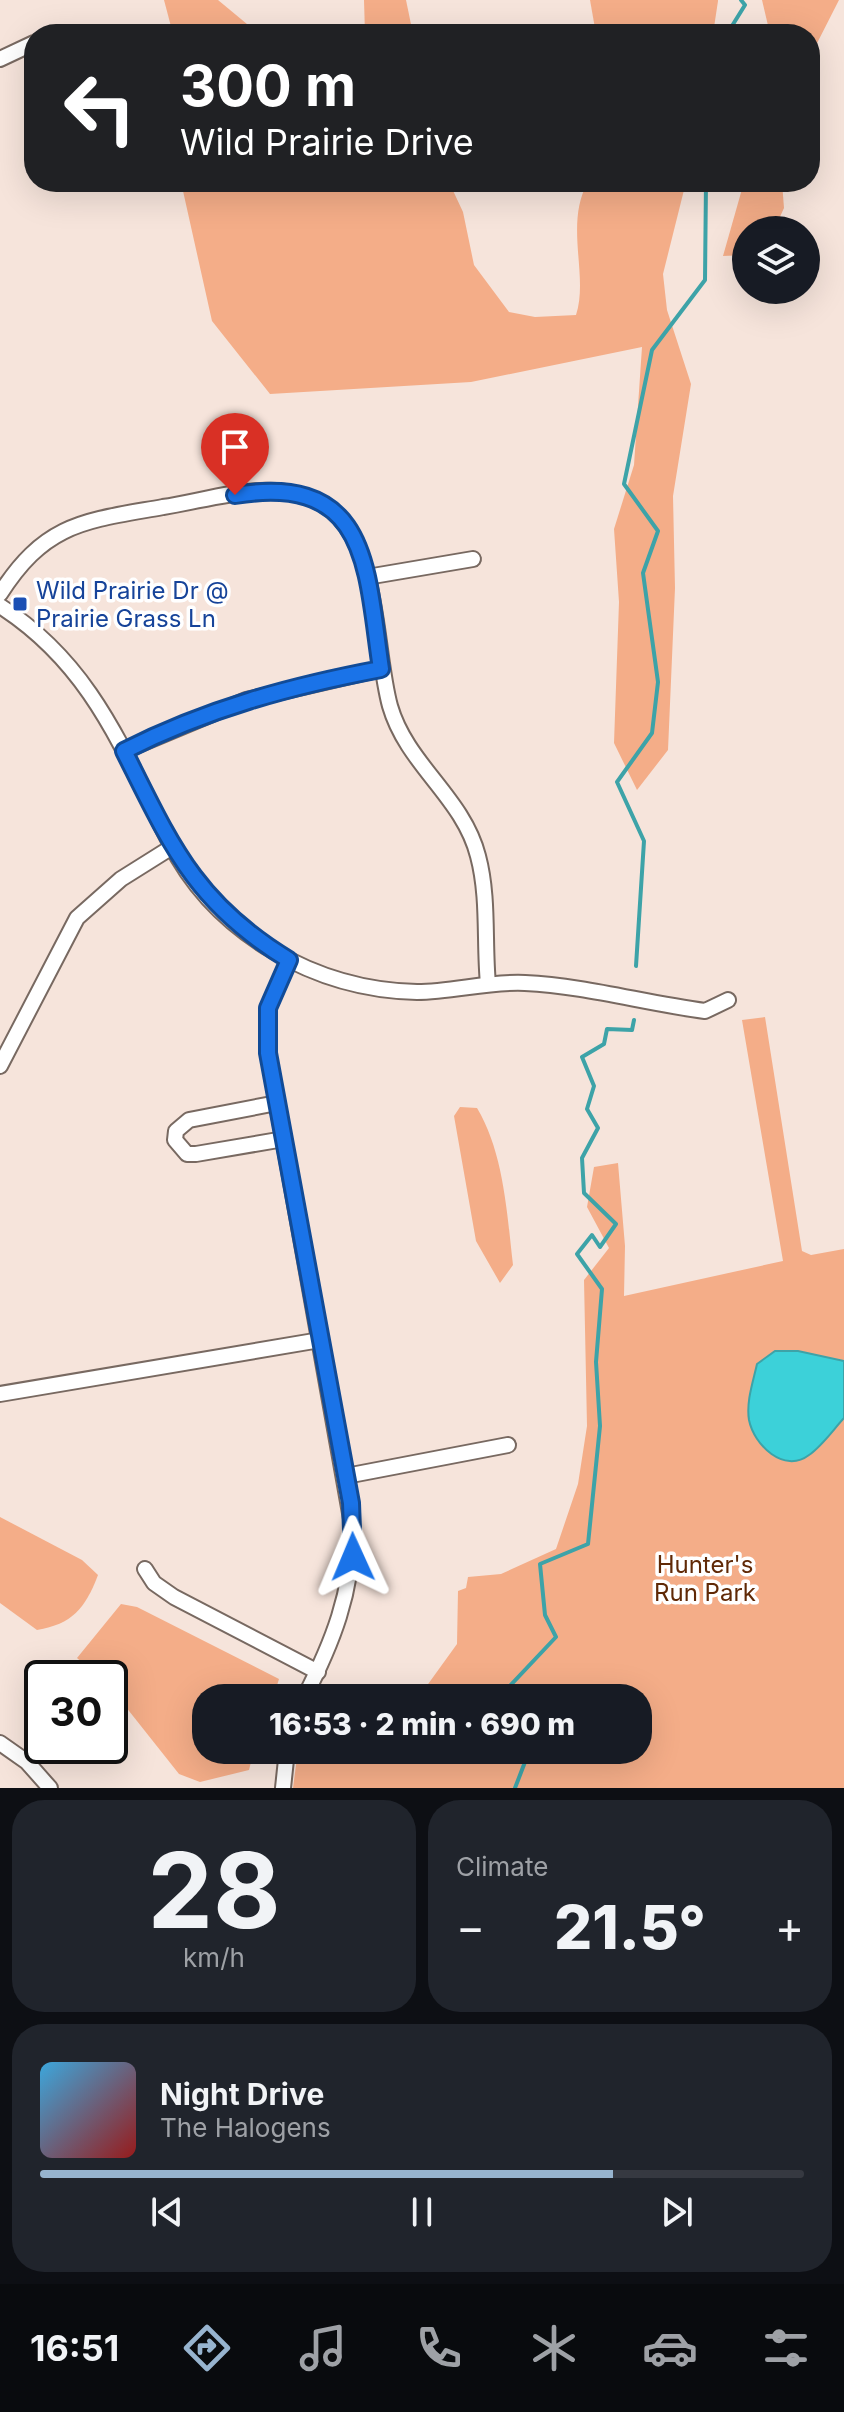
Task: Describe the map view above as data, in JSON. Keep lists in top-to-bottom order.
{
  "parks": ["Hunter's Run Park"],
  "places": {
    "transit": ["Wild Prairie Dr @ Prairie Grass Ln"]
  },
  "page": {
    "turn": ["300 m", "Wild Prairie Drive"],
    "limit": "30",
    "trip": "16:53 · 2 min · 690 m",
    "tile": [
      ["28", "km/h"],
      "Climate"
    ],
    "heat": ["−", "21.5°", "+"],
    "song": ["Night Drive", "The Halogens"],
    "tabs": "16:51"
  }
}
